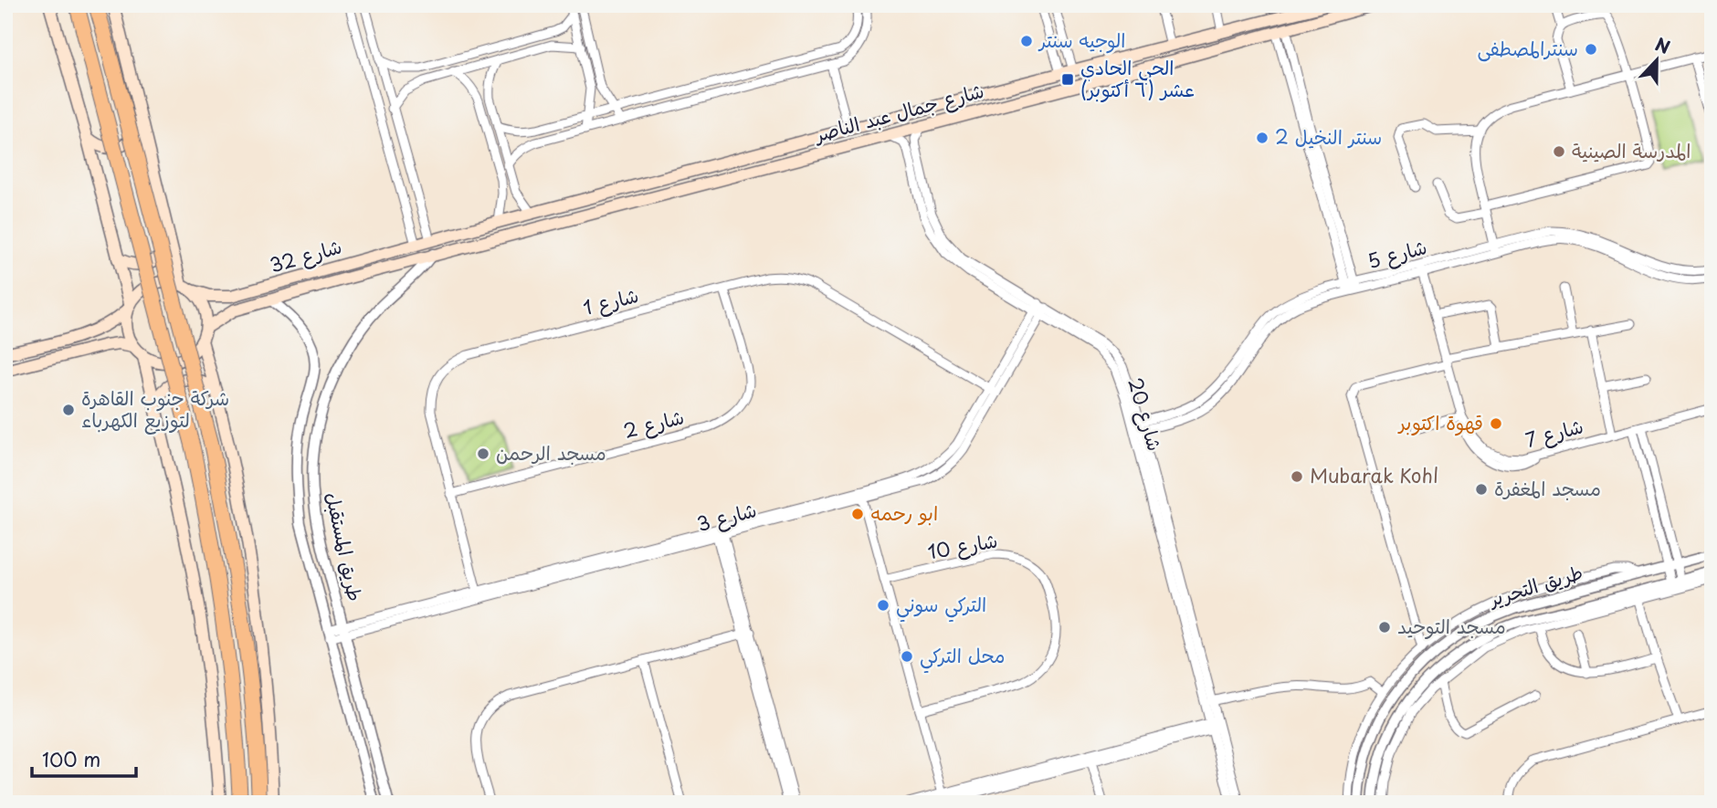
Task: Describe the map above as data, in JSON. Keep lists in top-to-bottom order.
{
  "streets": {
    "main road": ["شارع جمال عبد الناصر", "شارع 32"],
    "street": [
      "شارع 5",
      "شارع 1",
      "شارع 20",
      "شارع 2",
      "شارع 7",
      "شارع 3",
      "طريق المستقبل",
      "شارع 10",
      "طريق التحرير"
    ]
  },
  "crossings": [
    ["شارع جمال عبد الناصر", "شارع 32"],
    ["شارع جمال عبد الناصر", "شارع 20"],
    ["شارع جمال عبد الناصر", "طريق المستقبل"],
    ["شارع 5", "شارع 20"],
    ["شارع 5", "شارع 7"],
    ["شارع 32", "طريق المستقبل"],
    ["شارع 1", "شارع 2"],
    ["شارع 1", "شارع 3"],
    ["شارع 20", "شارع 3"],
    ["شارع 3", "طريق المستقبل"]
  ],
  "places": {
    "other": [
      "الوجيه سنتر",
      "سنترالمصطفى",
      "سنتر النخيل 2",
      "المدرسة الصينية",
      "شركة جنوب القاهرة لتوزيع الكهرباء",
      "قهوة اكتوبر",
      "مسجد الرحمن",
      "Mubarak Kohl",
      "مسجد المغفرة",
      "ابو رحمه",
      "التركي سوني",
      "مسجد التوحيد",
      "محل التركي"
    ],
    "transit": ["الحي الحادي عشر (٦ أكتوبر)"]
  },
  "scale_bar": "100 m",
  "north": "top"
}
